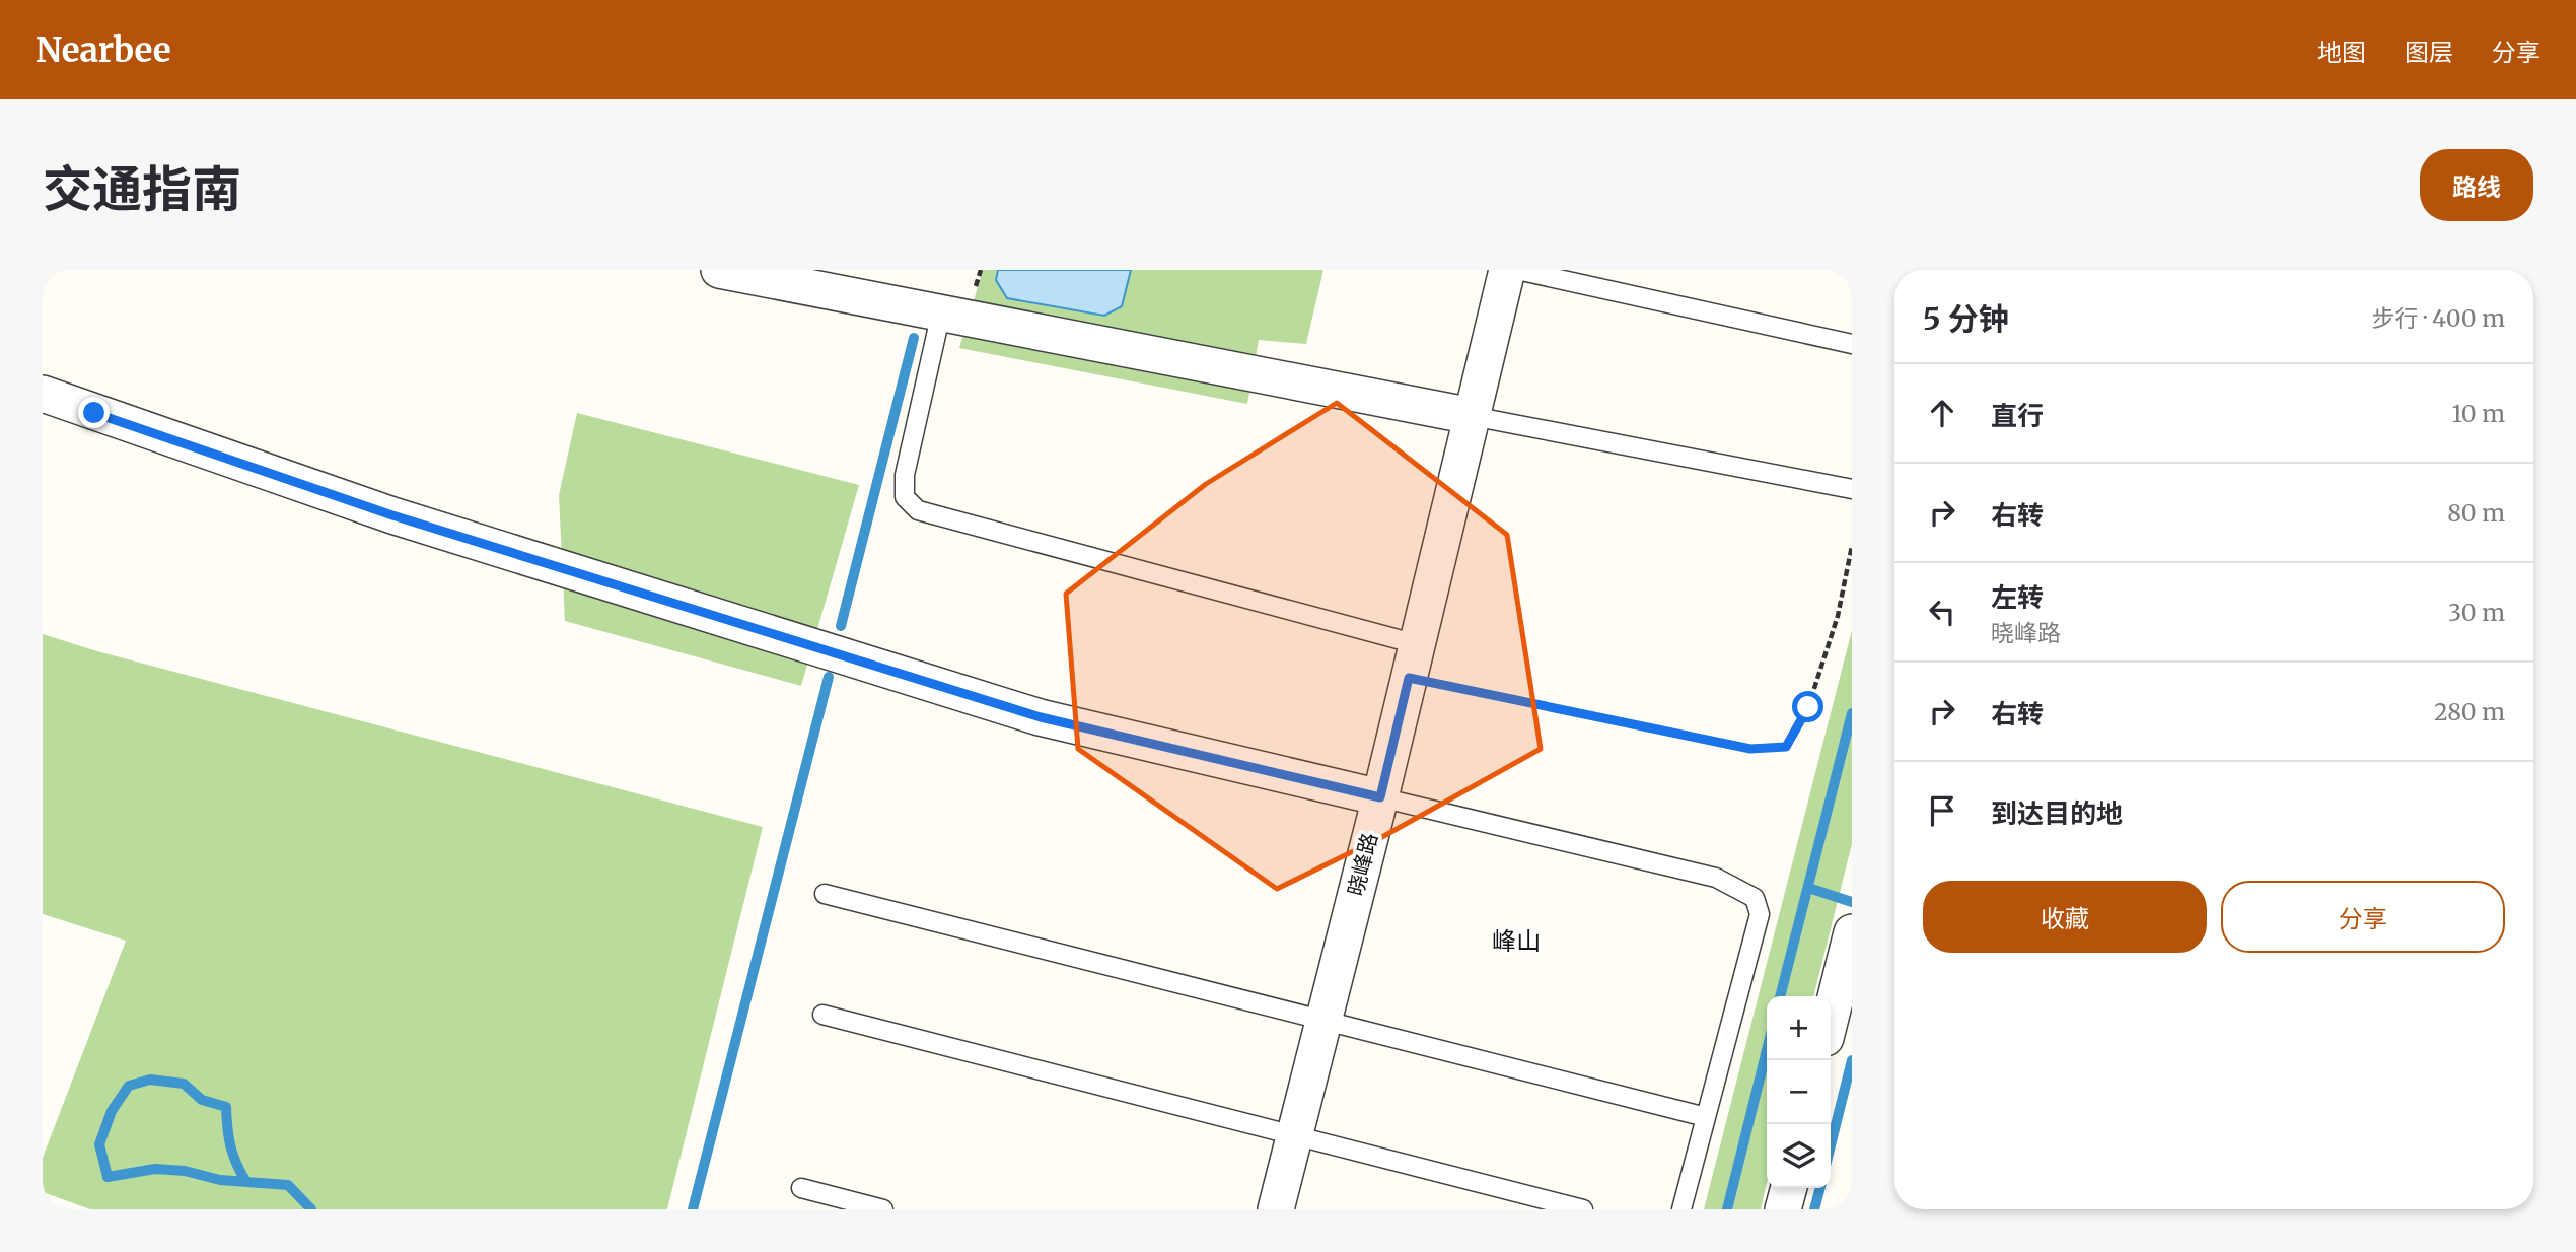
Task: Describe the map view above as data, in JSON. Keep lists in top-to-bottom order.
{
  "streets": {
    "street": ["晓峰路"]
  },
  "districts": ["峰山"],
  "page": {
    "header": "Nearbee",
    "nav": ["地图", "图层", "分享"],
    "title": "交通指南",
    "buttons": [
      "路线",
      ["收藏", "分享"]
    ],
    "heading": ["5 分钟", "步行 · 400 m"],
    "list": [
      ["直行", "10 m"],
      ["右转", "80 m"],
      ["左转", "晓峰路", "30 m"],
      ["右转", "280 m"],
      "到达目的地"
    ],
    "map_buttons": ["+", "−"]
  }
}
